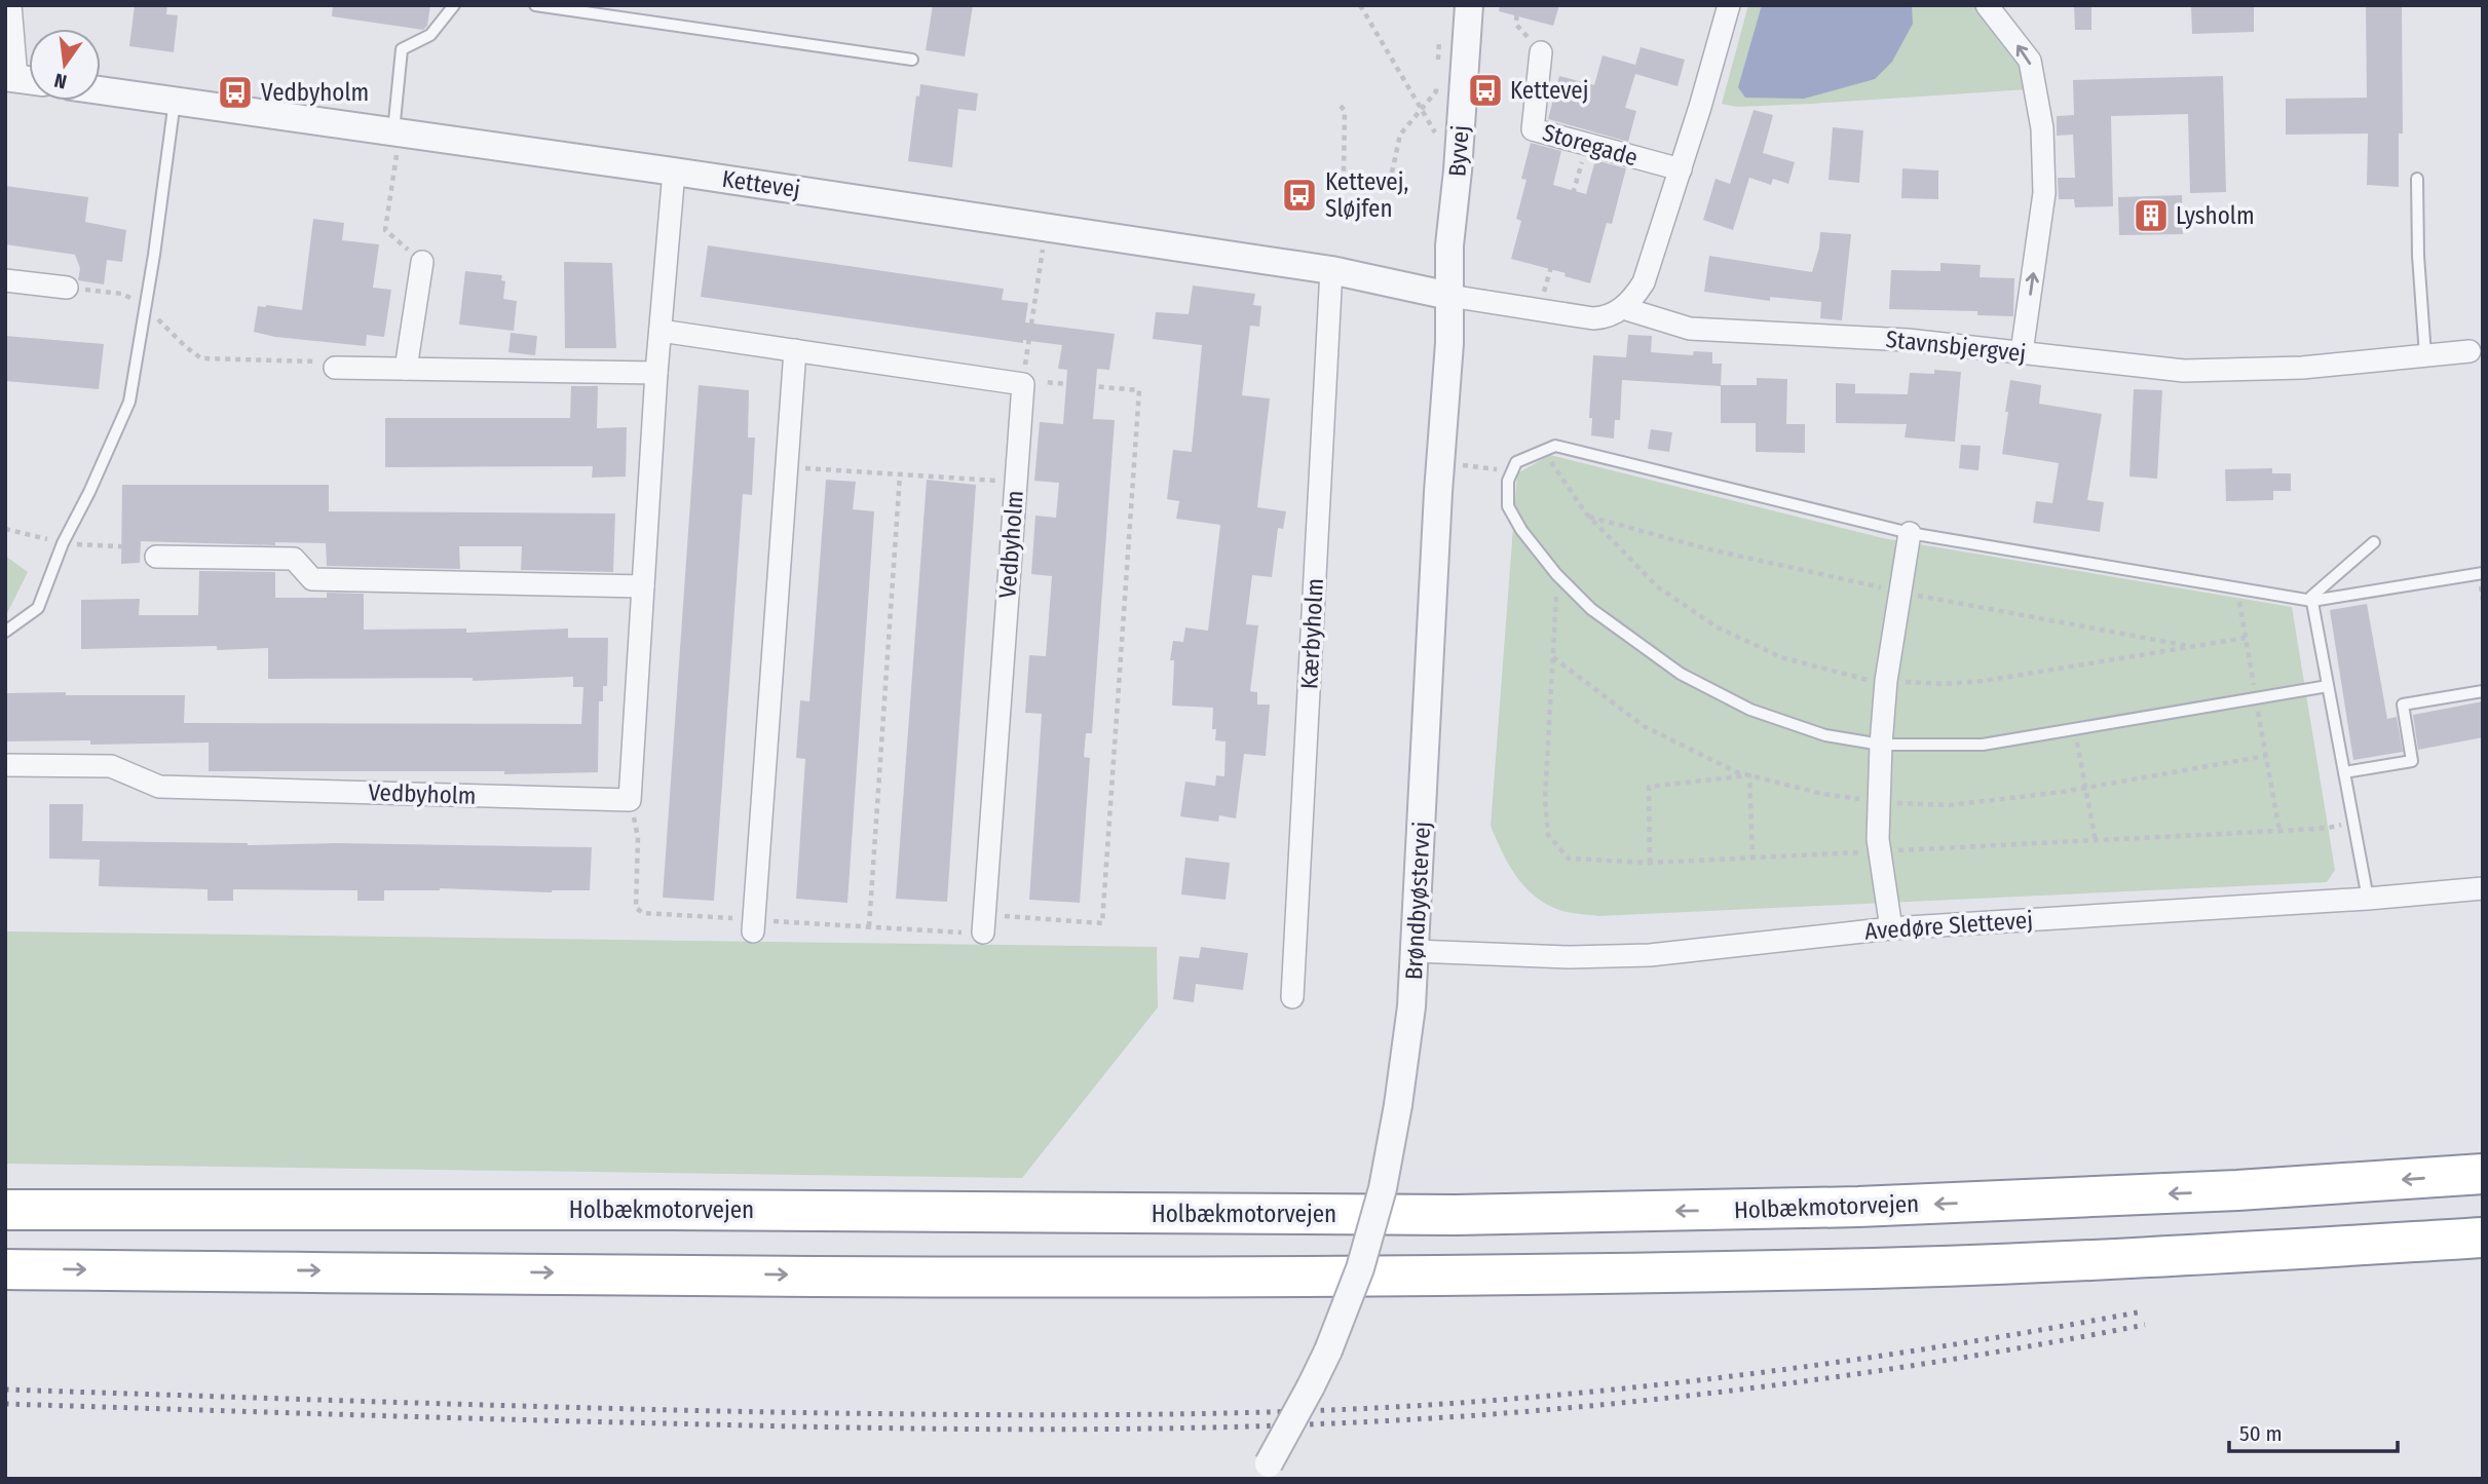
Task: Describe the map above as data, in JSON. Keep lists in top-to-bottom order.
{
  "streets": {
    "highway": ["Holbækmotorvejen"],
    "street": [
      "Storegade",
      "Byvej",
      "Kettevej",
      "Stavnsbjergvej",
      "Vedbyholm",
      "Kærbyholm",
      "Brøndbyøstervej",
      "Avedøre Slettevej"
    ]
  },
  "crossings": [
    ["Byvej", "Kettevej"],
    ["Byvej", "Brøndbyøstervej"],
    ["Kettevej", "Vedbyholm"],
    ["Kettevej", "Kærbyholm"],
    ["Kettevej", "Brøndbyøstervej"],
    ["Brøndbyøstervej", "Avedøre Slettevej"]
  ],
  "places": {
    "bus stop": ["Kettevej", "Vedbyholm", "Kettevej, Sløjfen"],
    "building": ["Lysholm"]
  },
  "scale_bar": "50 m",
  "north": "bottom"
}
